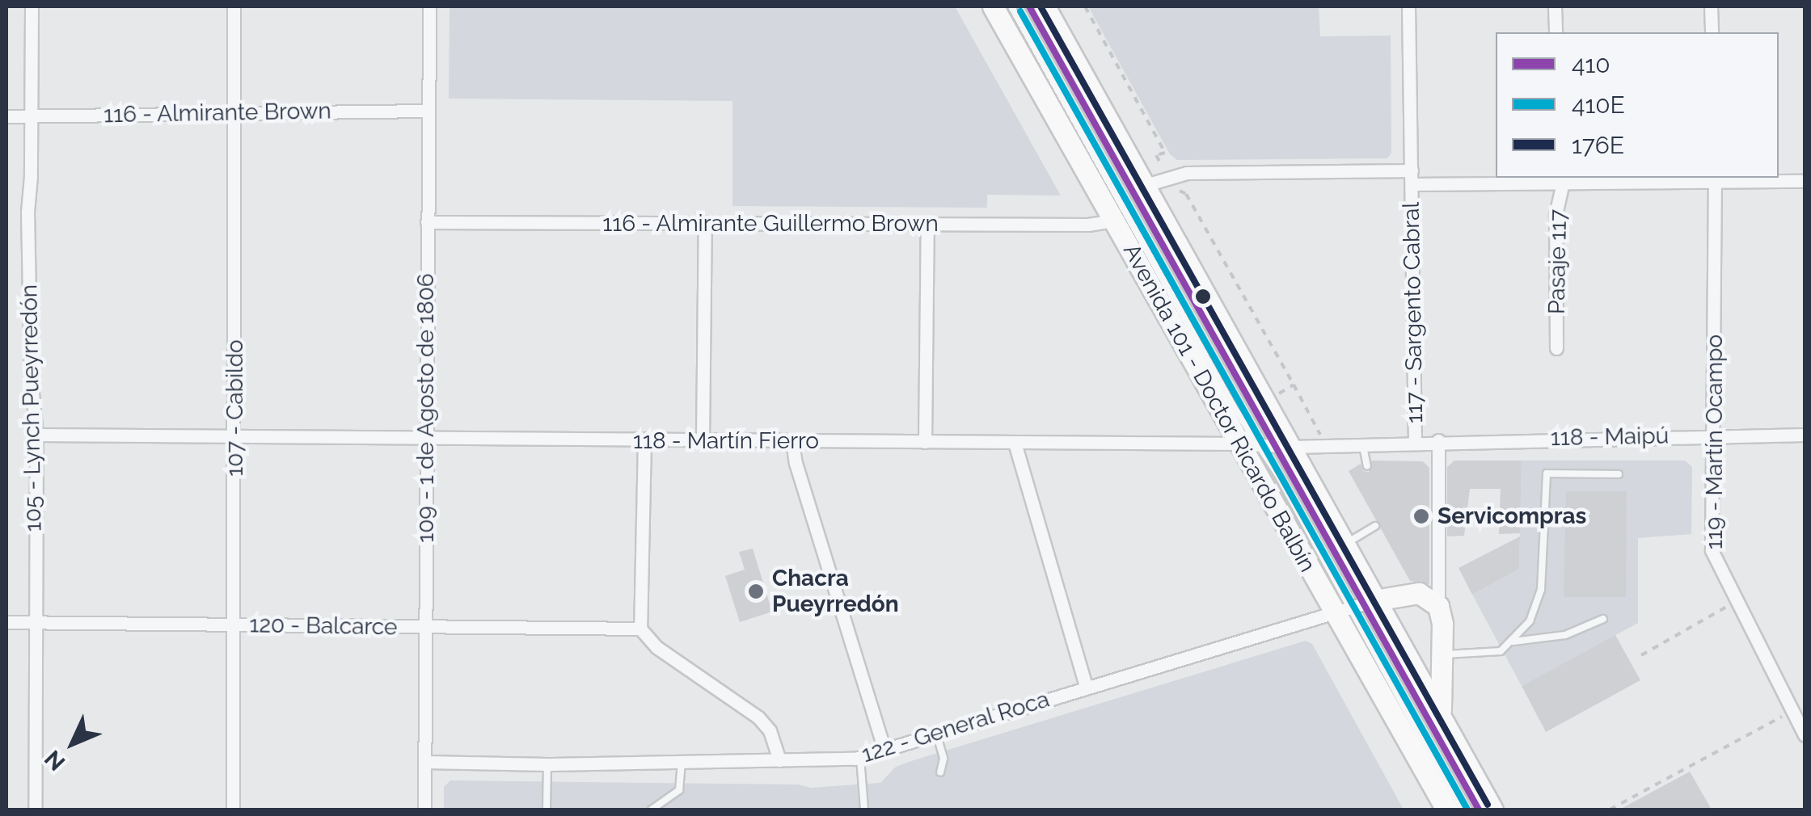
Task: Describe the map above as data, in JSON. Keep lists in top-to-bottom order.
{
  "streets": {
    "main road": ["Avenida 101 - Doctor Ricardo Balbín"],
    "street": [
      "116 - Almirante Brown",
      "116 - Almirante Guillermo Brown",
      "Pasaje 117",
      "117 - Sargento Cabral",
      "105 - Lynch Pueyrredón",
      "107 - Cabildo",
      "109 - 1 de Agosto de 1806",
      "118 - Maipú",
      "118 - Martín Fierro",
      "119 - Martín Ocampo",
      "120 - Balcarce",
      "122 - General Roca"
    ]
  },
  "crossings": [
    ["116 - Almirante Brown", "105 - Lynch Pueyrredón"],
    ["116 - Almirante Brown", "107 - Cabildo"],
    ["116 - Almirante Brown", "109 - 1 de Agosto de 1806"],
    ["116 - Almirante Guillermo Brown", "109 - 1 de Agosto de 1806"],
    ["116 - Almirante Guillermo Brown", "Avenida 101 - Doctor Ricardo Balbín"],
    ["117 - Sargento Cabral", "118 - Maipú"],
    ["117 - Sargento Cabral", "118 - Martín Fierro"],
    ["105 - Lynch Pueyrredón", "118 - Martín Fierro"],
    ["105 - Lynch Pueyrredón", "120 - Balcarce"],
    ["107 - Cabildo", "118 - Martín Fierro"],
    ["107 - Cabildo", "120 - Balcarce"],
    ["109 - 1 de Agosto de 1806", "118 - Martín Fierro"],
    ["109 - 1 de Agosto de 1806", "120 - Balcarce"],
    ["109 - 1 de Agosto de 1806", "122 - General Roca"],
    ["Avenida 101 - Doctor Ricardo Balbín", "118 - Martín Fierro"],
    ["Avenida 101 - Doctor Ricardo Balbín", "122 - General Roca"],
    ["118 - Maipú", "118 - Martín Fierro"],
    ["118 - Maipú", "119 - Martín Ocampo"]
  ],
  "places": ["Servicompras", "Chacra Pueyrredón"],
  "lines": ["transit line 410", "transit line 176E", "transit line 410E"],
  "legend": ["410", "410E", "176E"],
  "north": "bottom left"
}
